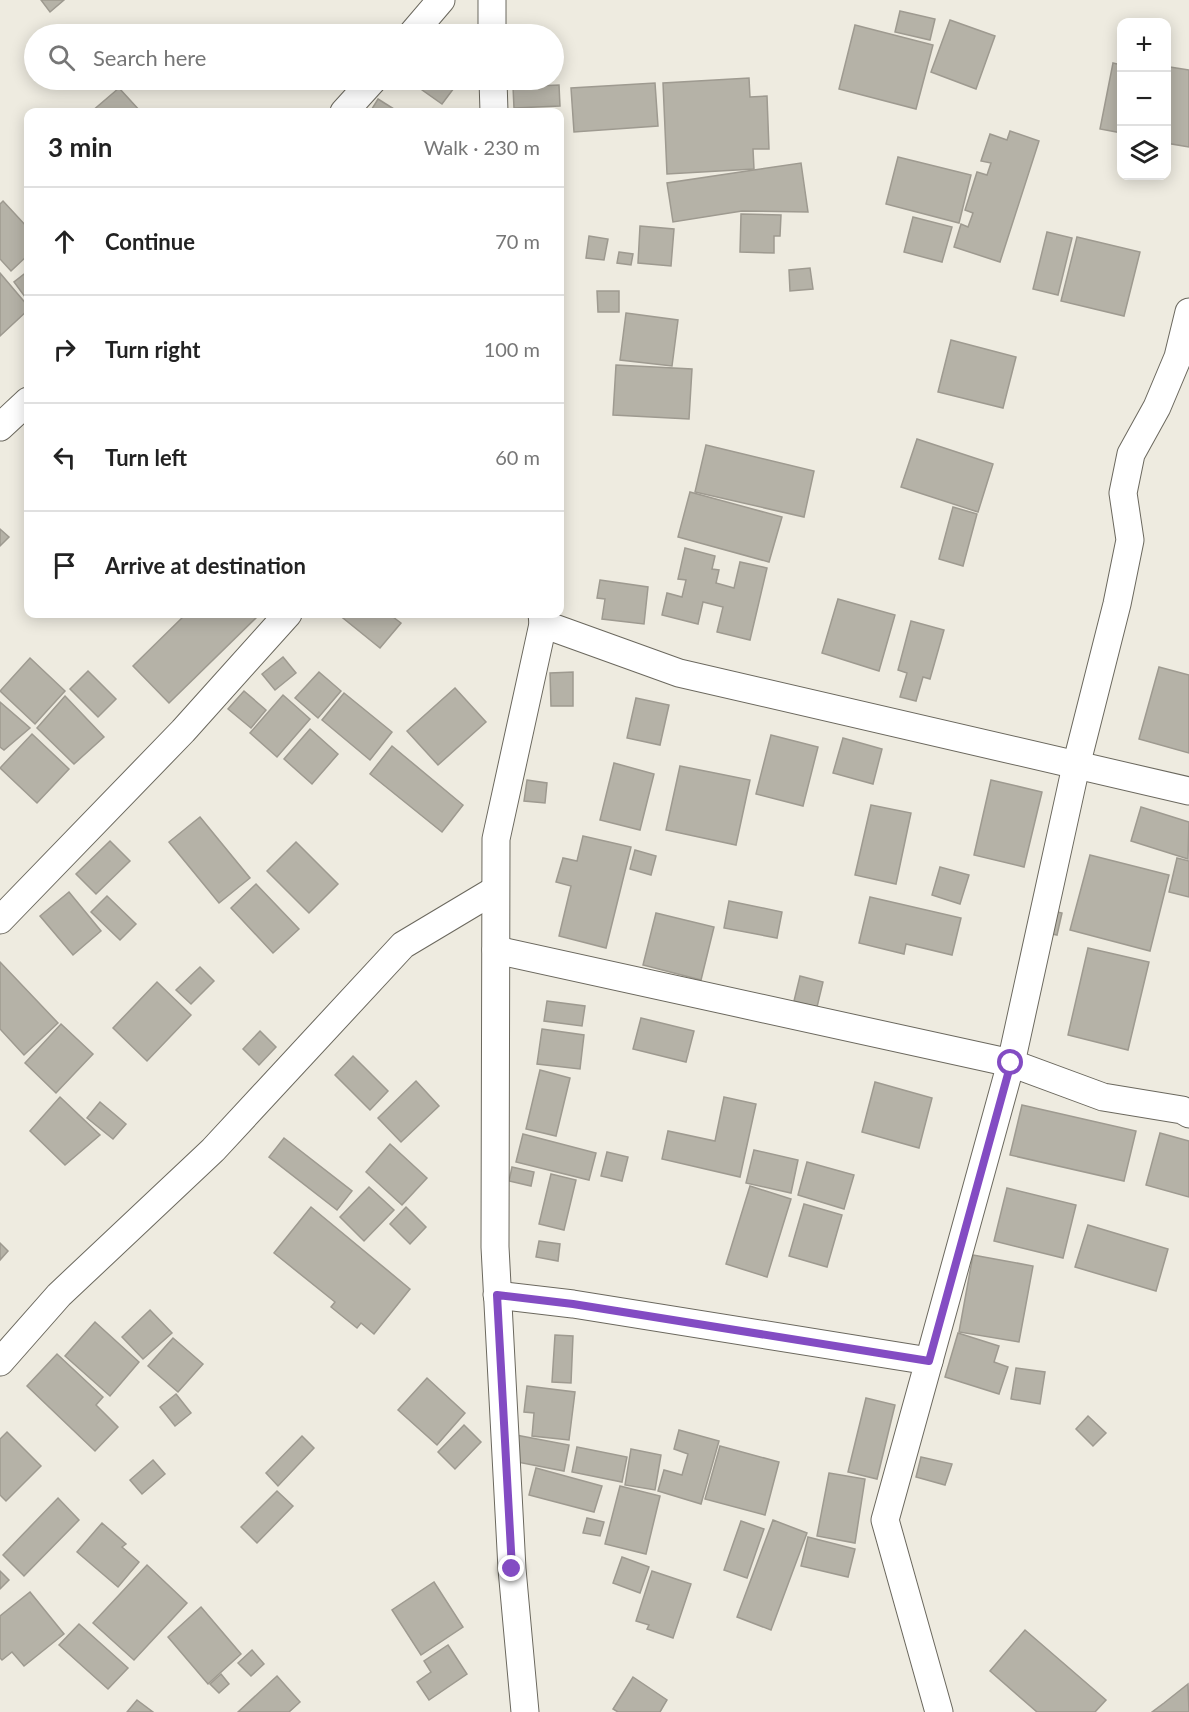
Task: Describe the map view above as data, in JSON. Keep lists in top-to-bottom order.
{
  "page": {
    "map_buttons": ["+", "−"],
    "search": "Search here",
    "heading": ["3 min", "Walk · 230 m"],
    "list": [
      ["Continue", "70 m"],
      ["Turn right", "100 m"],
      ["Turn left", "60 m"],
      "Arrive at destination"
    ]
  }
}
